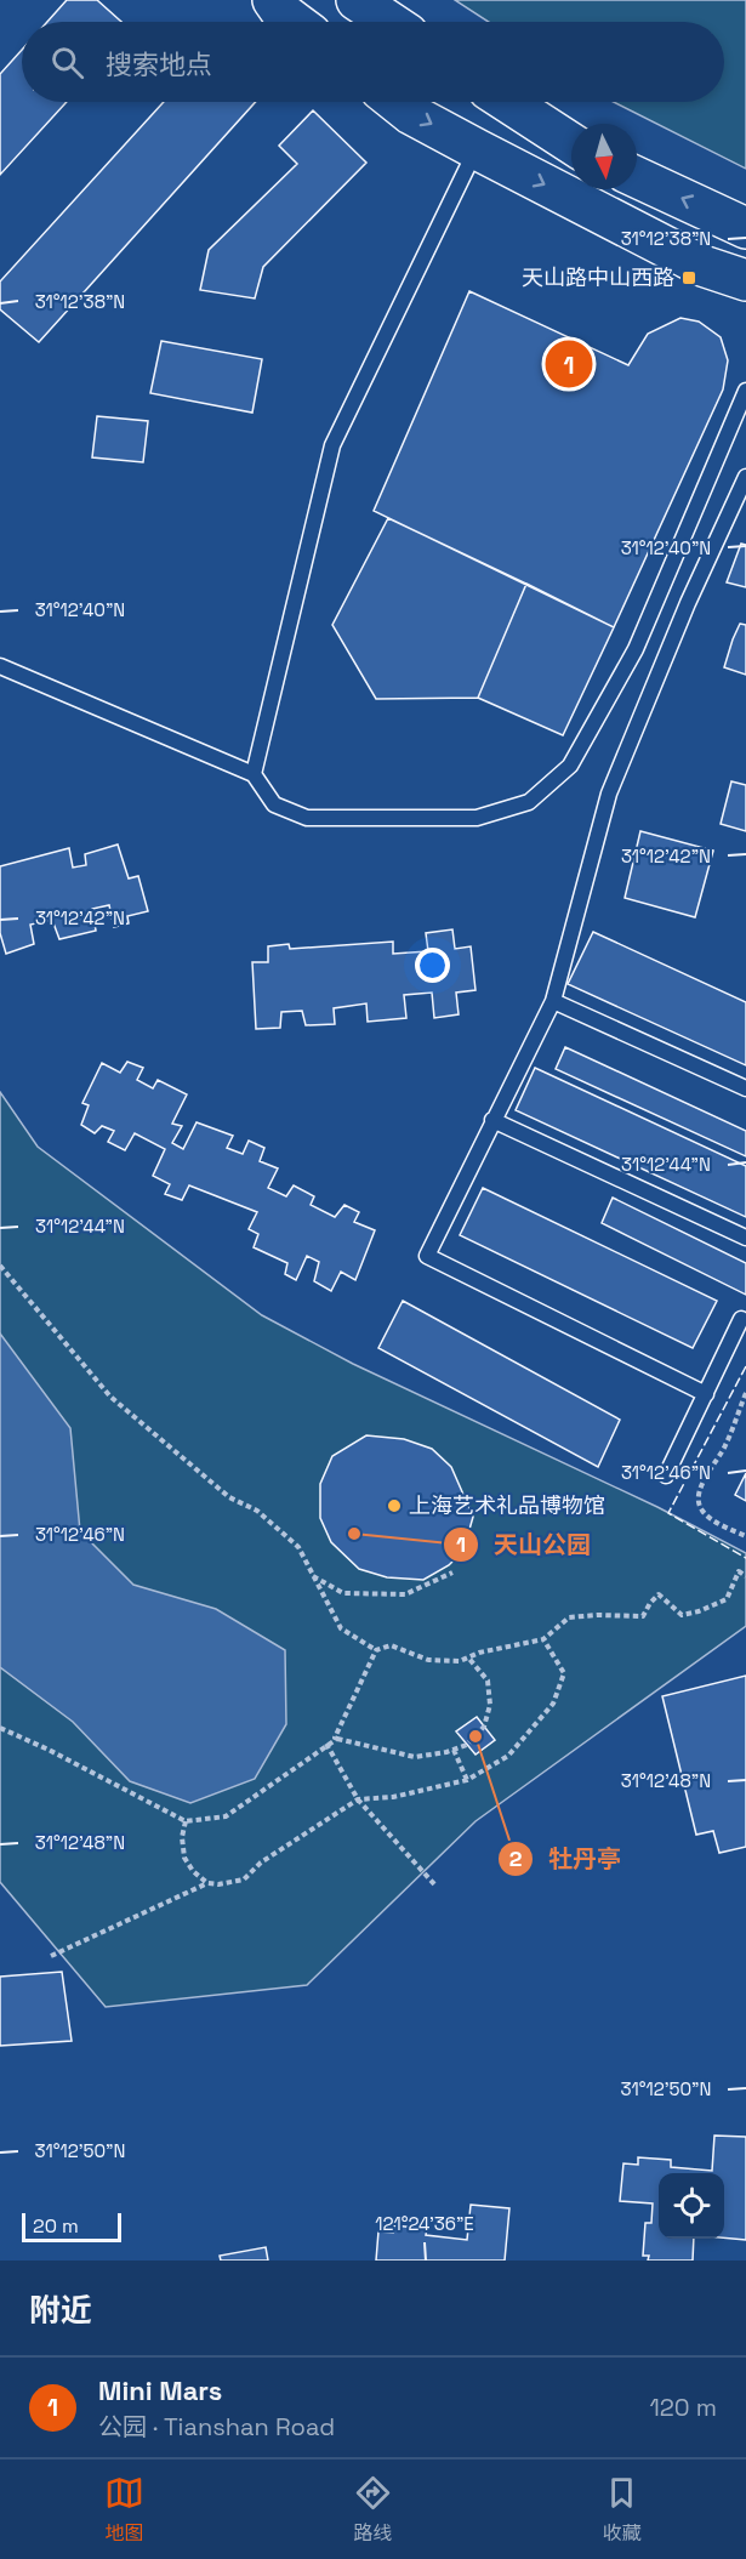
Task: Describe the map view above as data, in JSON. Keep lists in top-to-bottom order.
{
  "places": {
    "transit": ["天山路中山西路"],
    "other": ["上海艺术礼品博物馆", "天山公园", "牡丹亭"]
  },
  "scale_bar": "20 m",
  "north": "bottom",
  "page": {
    "search": "搜索地点",
    "pins": "1",
    "scale": "20 m",
    "heading": "附近",
    "list": [
      {
        "mark": "1",
        "name": "Mini Mars",
        "note": "公园 · Tianshan Road",
        "value": "120 m"
      }
    ],
    "nav": ["地图", "路线", "收藏"]
  },
  "coordinates": [
    "31°12'38\"N",
    "31°12'40\"N",
    "31°12'42\"N",
    "31°12'44\"N",
    "31°12'46\"N",
    "31°12'48\"N",
    "31°12'50\"N",
    "121°24'36\"E"
  ]
}
